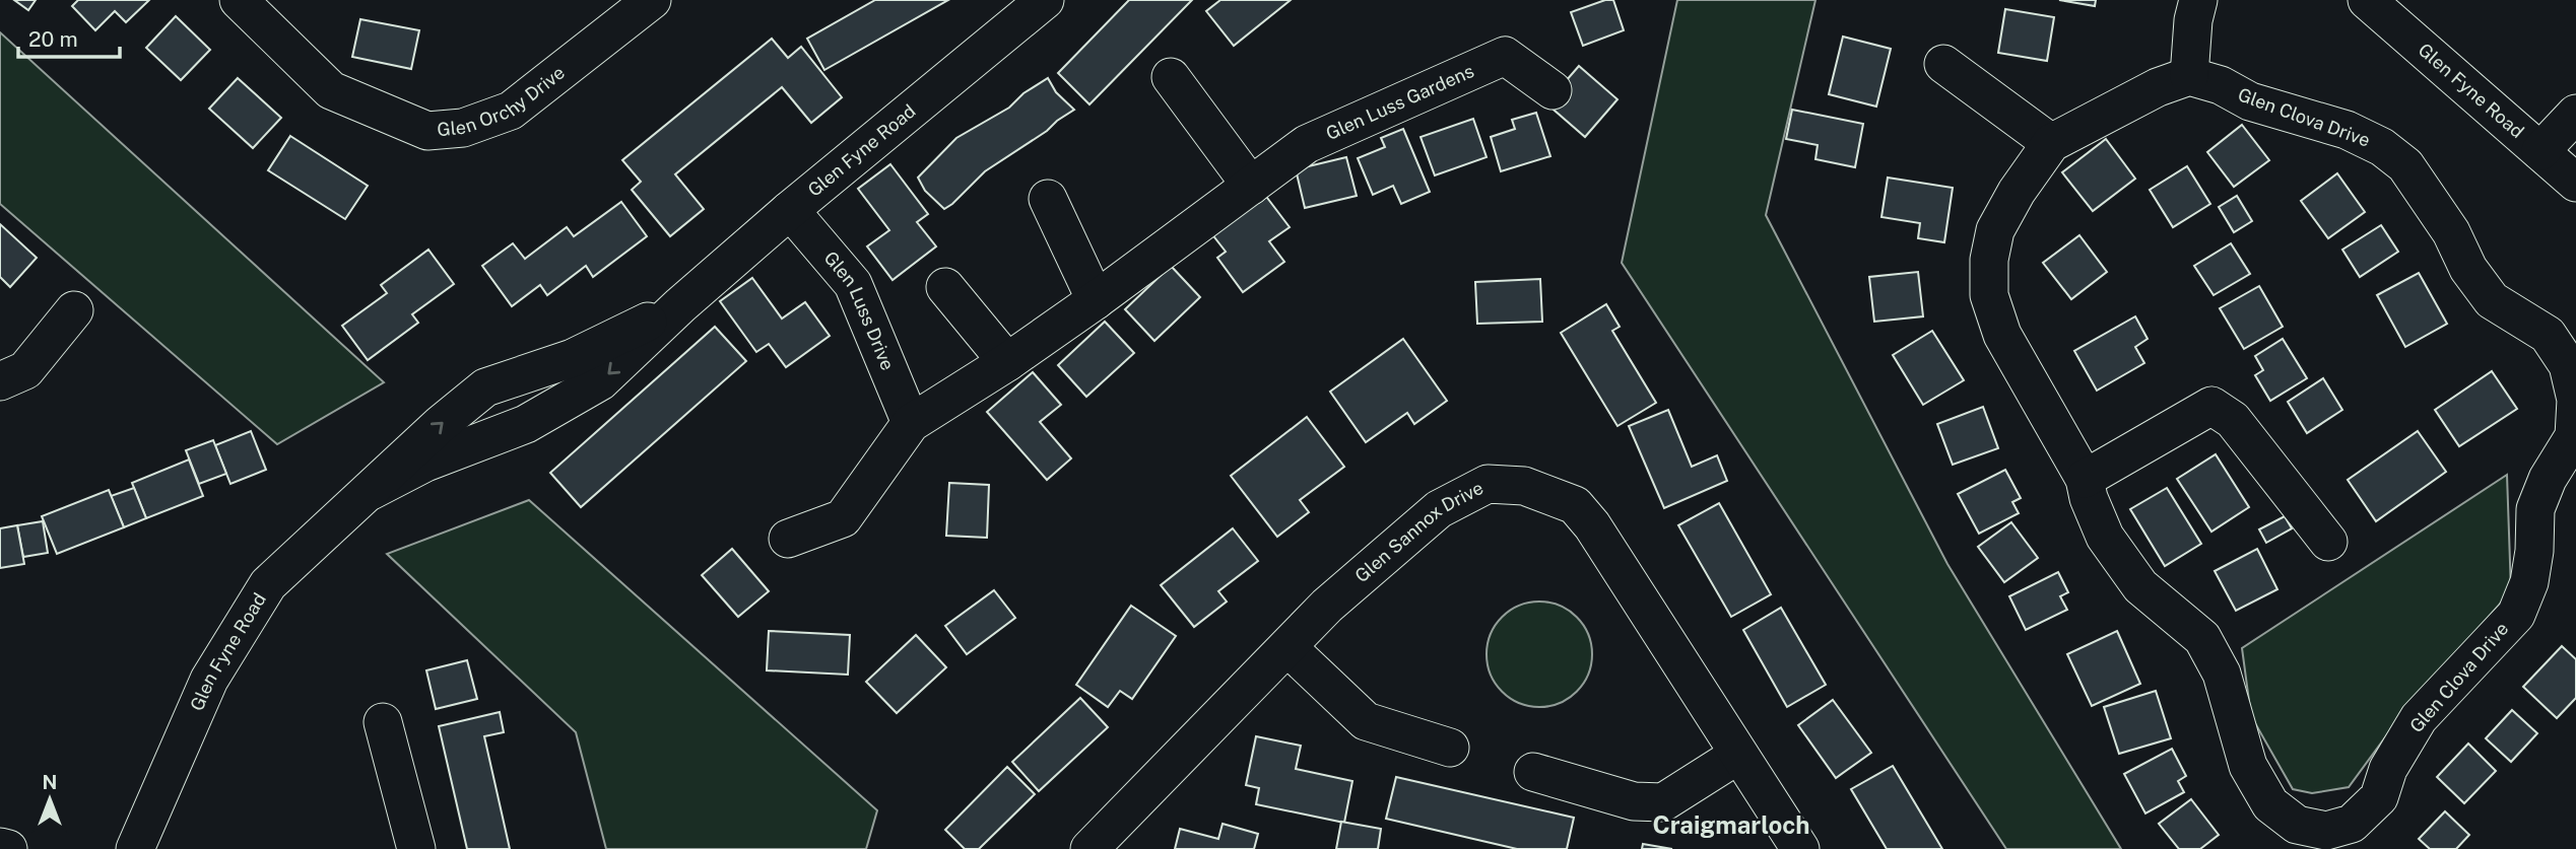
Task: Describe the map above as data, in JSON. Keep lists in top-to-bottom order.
{
  "streets": {
    "street": [
      "Glen Fyne Road",
      "Glen Orchy Drive",
      "Glen Luss Gardens",
      "Glen Clova Drive",
      "Glen Luss Drive",
      "Glen Sannox Drive"
    ]
  },
  "crossings": [
    ["Glen Fyne Road", "Glen Luss Drive"],
    ["Glen Luss Gardens", "Glen Luss Drive"]
  ],
  "districts": ["Craigmarloch"],
  "scale_bar": "20 m",
  "north": "top"
}
